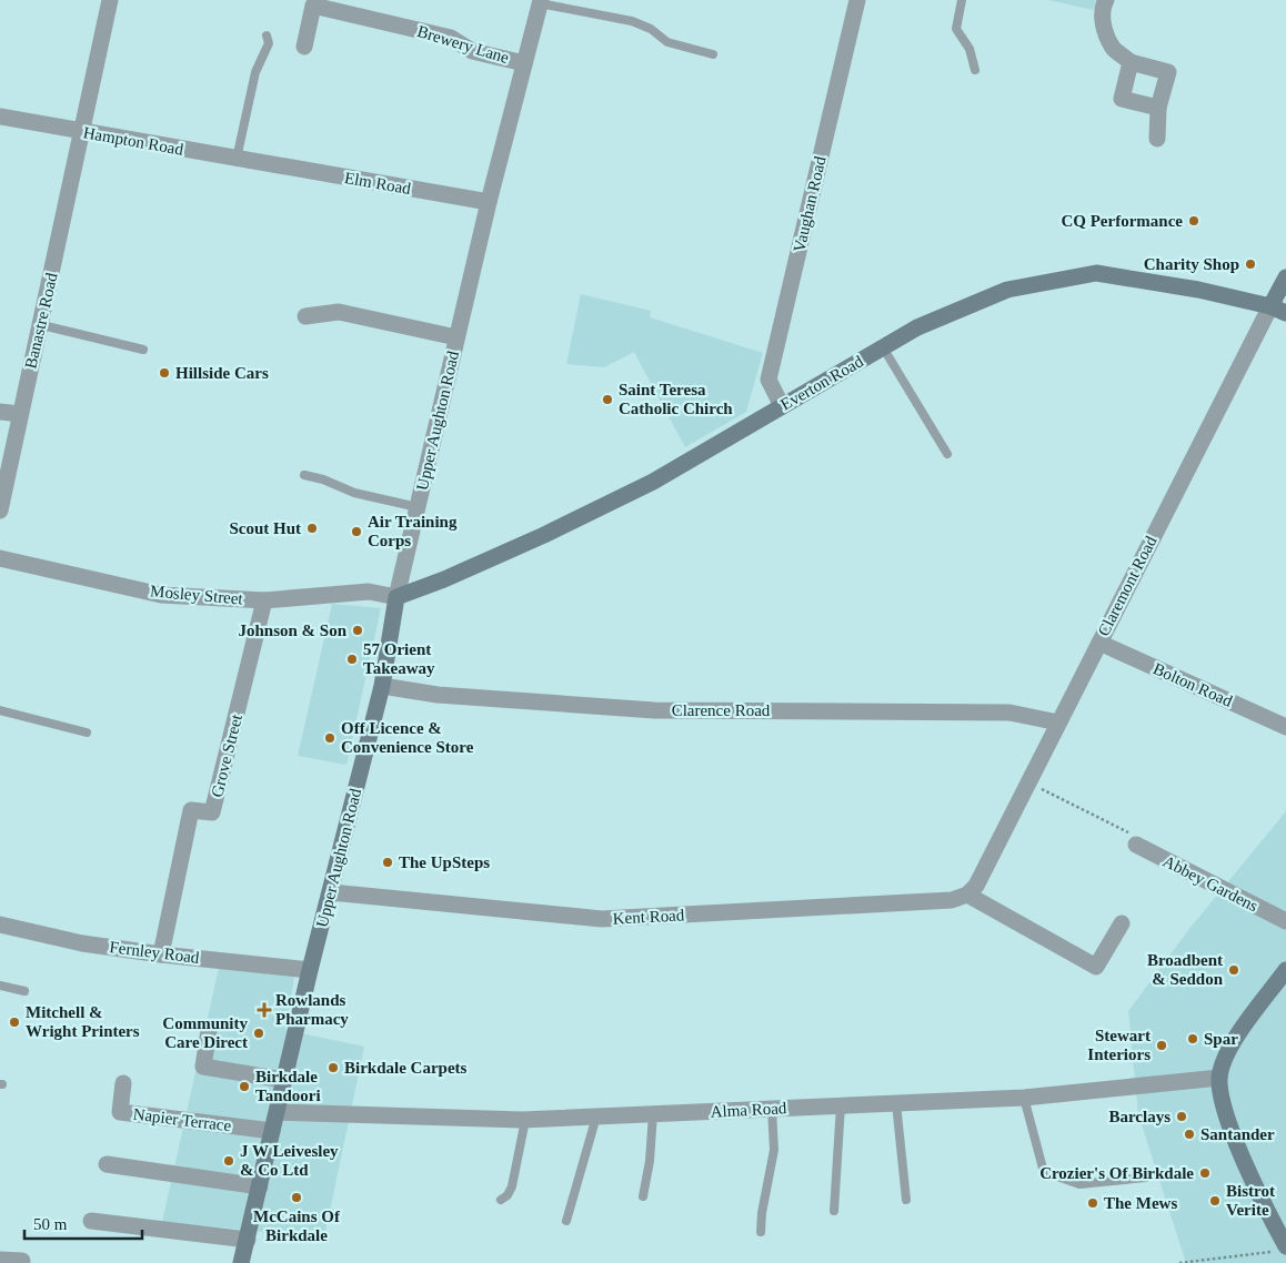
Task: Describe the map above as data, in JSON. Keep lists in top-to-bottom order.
{
  "streets": {
    "main road": ["Everton Road", "Upper Aughton Road", "Claremont Road"],
    "street": [
      "Brewery Lane",
      "Hampton Road",
      "Elm Road",
      "Vaughan Road",
      "Banastre Road",
      "Mosley Street",
      "Bolton Road",
      "Clarence Road",
      "Grove Street",
      "Abbey Gardens",
      "Kent Road",
      "Fernley Road",
      "Alma Road",
      "Napier Terrace"
    ]
  },
  "crossings": [
    ["Brewery Lane", "Upper Aughton Road"],
    ["Hampton Road", "Elm Road"],
    ["Hampton Road", "Banastre Road"],
    ["Elm Road", "Upper Aughton Road"],
    ["Vaughan Road", "Everton Road"],
    ["Everton Road", "Upper Aughton Road"],
    ["Everton Road", "Claremont Road"],
    ["Everton Road", "Mosley Street"],
    ["Upper Aughton Road", "Mosley Street"],
    ["Upper Aughton Road", "Clarence Road"],
    ["Upper Aughton Road", "Kent Road"],
    ["Upper Aughton Road", "Fernley Road"],
    ["Upper Aughton Road", "Alma Road"],
    ["Upper Aughton Road", "Napier Terrace"],
    ["Claremont Road", "Bolton Road"],
    ["Claremont Road", "Clarence Road"],
    ["Claremont Road", "Kent Road"],
    ["Mosley Street", "Grove Street"],
    ["Grove Street", "Fernley Road"]
  ],
  "places": {
    "other": [
      "CQ Performance",
      "Charity Shop",
      "Hillside Cars",
      "Saint Teresa Catholic Chirch",
      "Scout Hut",
      "Air Training Corps",
      "Johnson & Son",
      "57 Orient Takeaway",
      "Off Licence & Convenience Store",
      "The UpSteps",
      "Broadbent & Seddon",
      "Mitchell & Wright Printers",
      "Community Care Direct",
      "Spar",
      "Stewart Interiors",
      "Birkdale Carpets",
      "Birkdale Tandoori",
      "Barclays",
      "Santander",
      "J W Leivesley & Co Ltd",
      "Crozier's Of Birkdale",
      "McCains Of Birkdale",
      "Bistrot Verite",
      "The Mews"
    ],
    "health": ["Rowlands Pharmacy"]
  },
  "scale_bar": "50 m"
}
